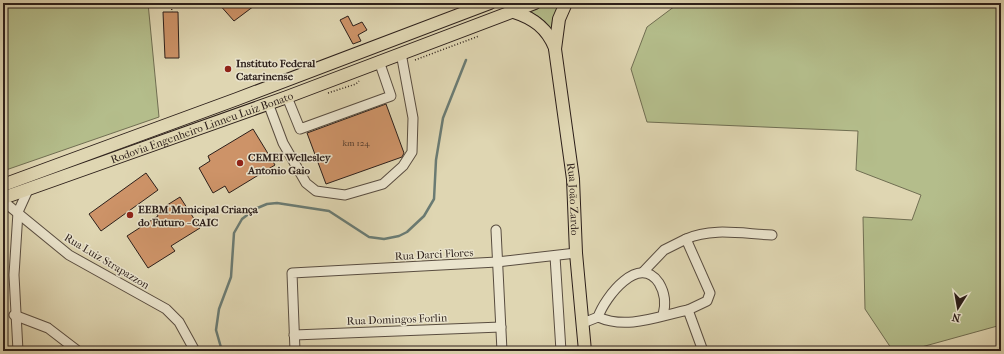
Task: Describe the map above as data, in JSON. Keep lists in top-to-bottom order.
{
  "streets": {
    "main road": ["Rodovia Engenheiro Linneu Luiz Bonato", "Rua João Zardo"],
    "street": ["Rua Darci Flores", "Rua Luiz Strapazzon", "Rua Domingos Forlin"]
  },
  "crossings": [
    ["Rodovia Engenheiro Linneu Luiz Bonato", "Rua João Zardo"],
    ["Rua João Zardo", "Rua Darci Flores"],
    ["Rua Darci Flores", "Rua Domingos Forlin"]
  ],
  "places": ["Instituto Federal Catarinense", "CEMEI Wellesley Antonio Gaio", "EEBM Municipal Criança do Futuro - CAIC"],
  "house_numbers": ["km 124"],
  "north": "bottom"
}
